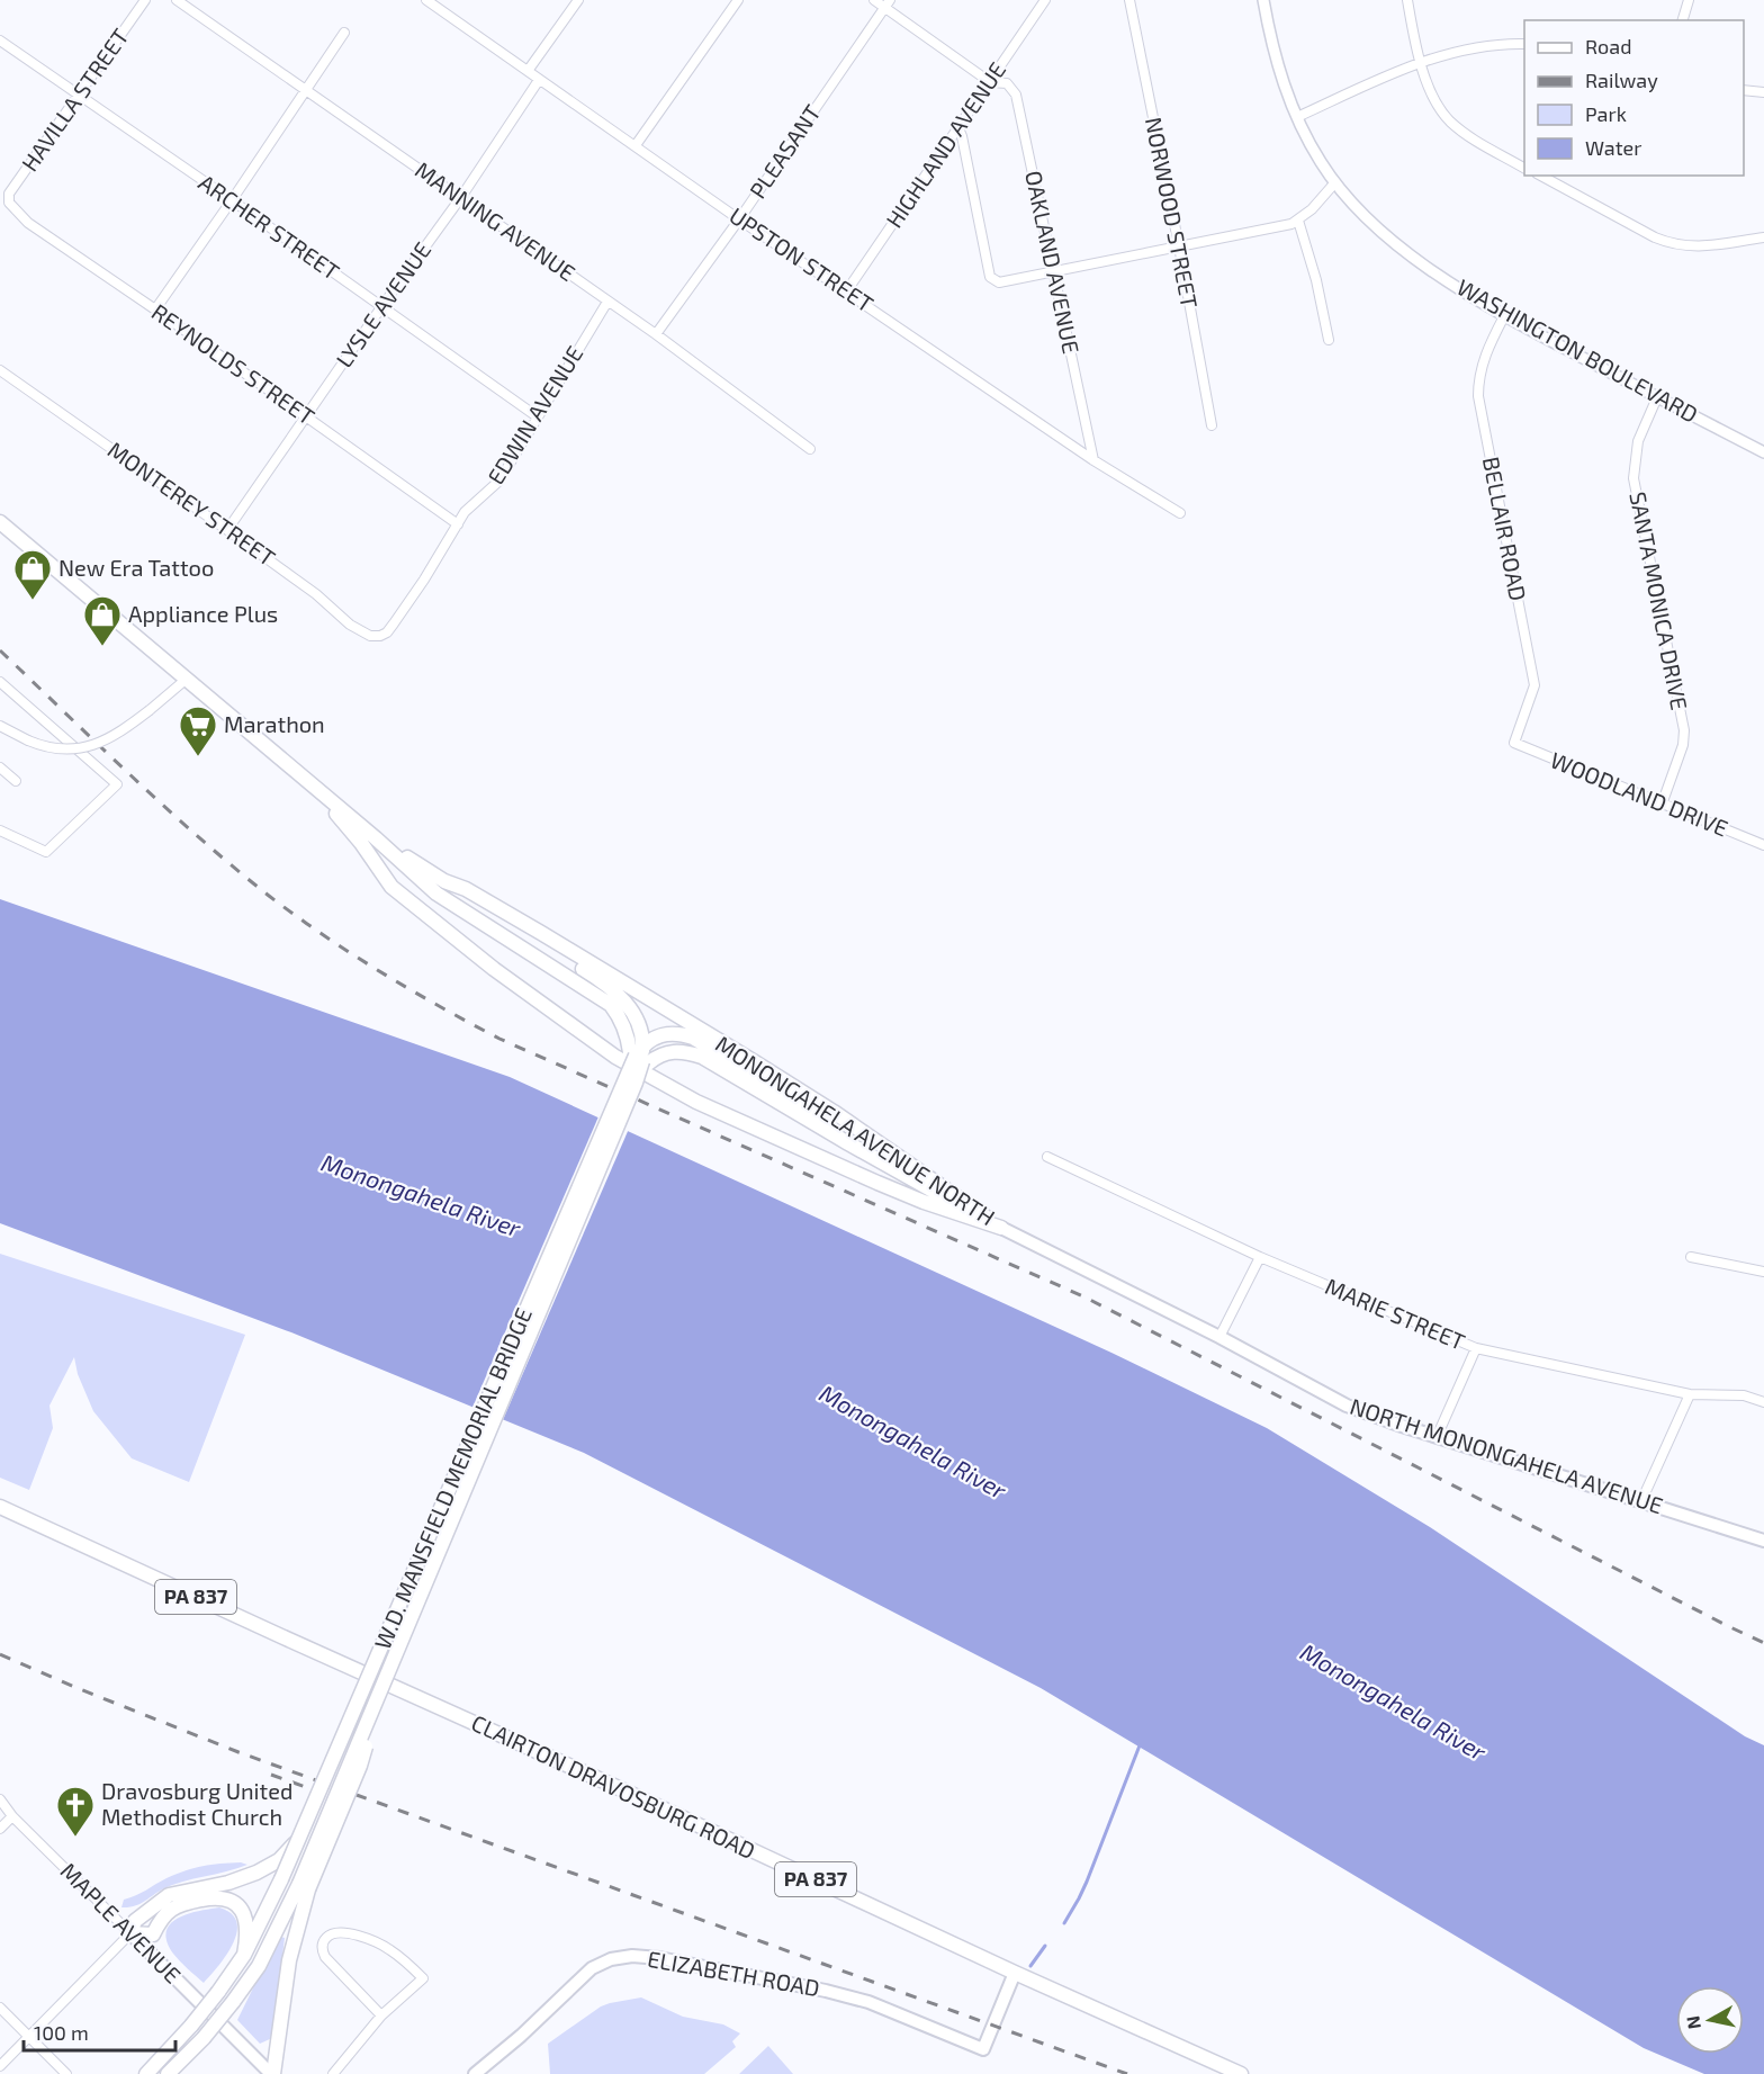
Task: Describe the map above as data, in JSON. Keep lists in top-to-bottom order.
{
  "streets": {
    "main road": [
      "MONONGAHELA AVENUE NORTH",
      "NORTH MONONGAHELA AVENUE",
      "W.D. MANSFIELD MEMORIAL BRIDGE",
      "PA 837",
      "CLAIRTON DRAVOSBURG ROAD",
      "MAPLE AVENUE",
      "ELIZABETH ROAD"
    ],
    "street": [
      "HAVILLA STREET",
      "HIGHLAND AVENUE",
      "PLEASANT",
      "NORWOOD STREET",
      "MANNING AVENUE",
      "ARCHER STREET",
      "UPSTON STREET",
      "OAKLAND AVENUE",
      "LYSLE AVENUE",
      "WASHINGTON BOULEVARD",
      "REYNOLDS STREET",
      "EDWIN AVENUE",
      "MONTEREY STREET",
      "BELLAIR ROAD",
      "SANTA MONICA DRIVE",
      "WOODLAND DRIVE",
      "MARIE STREET"
    ]
  },
  "crossings": [
    ["HAVILLA STREET", "ARCHER STREET"],
    ["HAVILLA STREET", "REYNOLDS STREET"],
    ["HIGHLAND AVENUE", "UPSTON STREET"],
    ["HIGHLAND AVENUE", "OAKLAND AVENUE"],
    ["PLEASANT", "MANNING AVENUE"],
    ["PLEASANT", "UPSTON STREET"],
    ["PLEASANT", "OAKLAND AVENUE"],
    ["MANNING AVENUE", "LYSLE AVENUE"],
    ["MANNING AVENUE", "EDWIN AVENUE"],
    ["ARCHER STREET", "LYSLE AVENUE"],
    ["ARCHER STREET", "EDWIN AVENUE"],
    ["UPSTON STREET", "OAKLAND AVENUE"],
    ["UPSTON STREET", "LYSLE AVENUE"],
    ["LYSLE AVENUE", "REYNOLDS STREET"],
    ["LYSLE AVENUE", "MONTEREY STREET"],
    ["WASHINGTON BOULEVARD", "BELLAIR ROAD"],
    ["WASHINGTON BOULEVARD", "SANTA MONICA DRIVE"],
    ["REYNOLDS STREET", "EDWIN AVENUE"],
    ["EDWIN AVENUE", "MONTEREY STREET"],
    ["BELLAIR ROAD", "WOODLAND DRIVE"],
    ["SANTA MONICA DRIVE", "WOODLAND DRIVE"],
    ["MONONGAHELA AVENUE NORTH", "NORTH MONONGAHELA AVENUE"],
    ["W.D. MANSFIELD MEMORIAL BRIDGE", "PA 837"],
    ["W.D. MANSFIELD MEMORIAL BRIDGE", "CLAIRTON DRAVOSBURG ROAD"],
    ["PA 837", "CLAIRTON DRAVOSBURG ROAD"],
    ["CLAIRTON DRAVOSBURG ROAD", "ELIZABETH ROAD"]
  ],
  "water": ["Monongahela River"],
  "places": {
    "shop": ["New Era Tattoo", "Appliance Plus"],
    "supermarket": ["Marathon"],
    "church": ["Dravosburg United Methodist Church"]
  },
  "legend": [
    "Road",
    "Railway",
    "Park",
    "Water"
  ],
  "scale_bar": "100 m",
  "north": "left"
}
